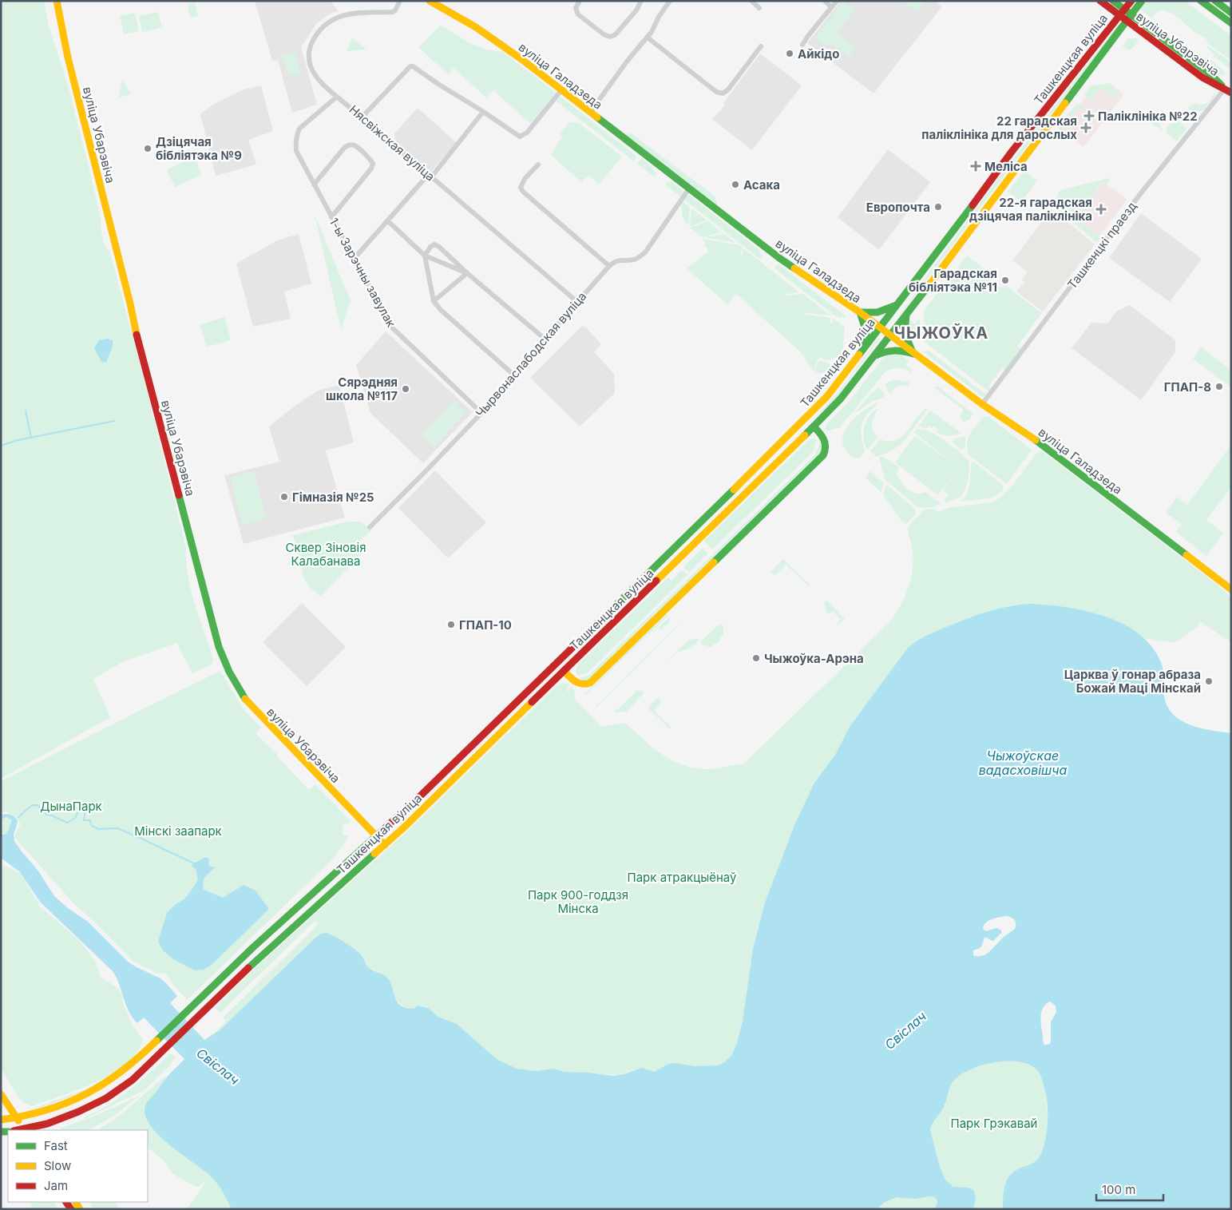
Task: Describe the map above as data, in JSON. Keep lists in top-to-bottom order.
{
  "streets": {
    "main road": ["вуліца Убарэвіча", "Ташкенцкая вуліца", "вуліца Галадзеда"],
    "street": [
      "Нясвіжская вуліца",
      "Ташкенцкі праезд",
      "1-ы Зарэчны завулак",
      "Чырвонаслабодская вуліца"
    ]
  },
  "crossings": [
    ["вуліца Убарэвіча", "Ташкенцкая вуліца"],
    ["вуліца Убарэвіча", "Ташкенцкі праезд"],
    ["Ташкенцкая вуліца", "вуліца Галадзеда"],
    ["вуліца Галадзеда", "Ташкенцкі праезд"],
    ["Нясвіжская вуліца", "1-ы Зарэчны завулак"],
    ["Нясвіжская вуліца", "Чырвонаслабодская вуліца"],
    ["1-ы Зарэчны завулак", "Чырвонаслабодская вуліца"]
  ],
  "districts": ["ЧЫЖОЎКА"],
  "water": ["Чыжоўскае вадасховішча", "Свіслач"],
  "parks": [
    "Сквер Зіновія Калабанава",
    "ДынаПарк",
    "Мінскі заапарк",
    "Парк атракцыёнаў",
    "Парк 900-годдзя Мінска",
    "Парк Грэкавай"
  ],
  "places": {
    "other": [
      "Айкідо",
      "Дзіцячая бібліятэка №9",
      "Асака",
      "Европочта",
      "Гарадская бібліятэка №11",
      "ГПАП-8",
      "Сярэдняя школа №117",
      "Гімназія №25",
      "ГПАП-10",
      "Чыжоўка-Арэна",
      "Царква ў гонар абраза Божай Маці Мінскай"
    ],
    "health": [
      "Паліклініка №22",
      "22 гарадская паліклініка для дарослых",
      "Меліса",
      "22-я гарадская дзіцячая паліклініка"
    ]
  },
  "legend": ["Fast", "Slow", "Jam"],
  "scale_bar": "100 m"
}
